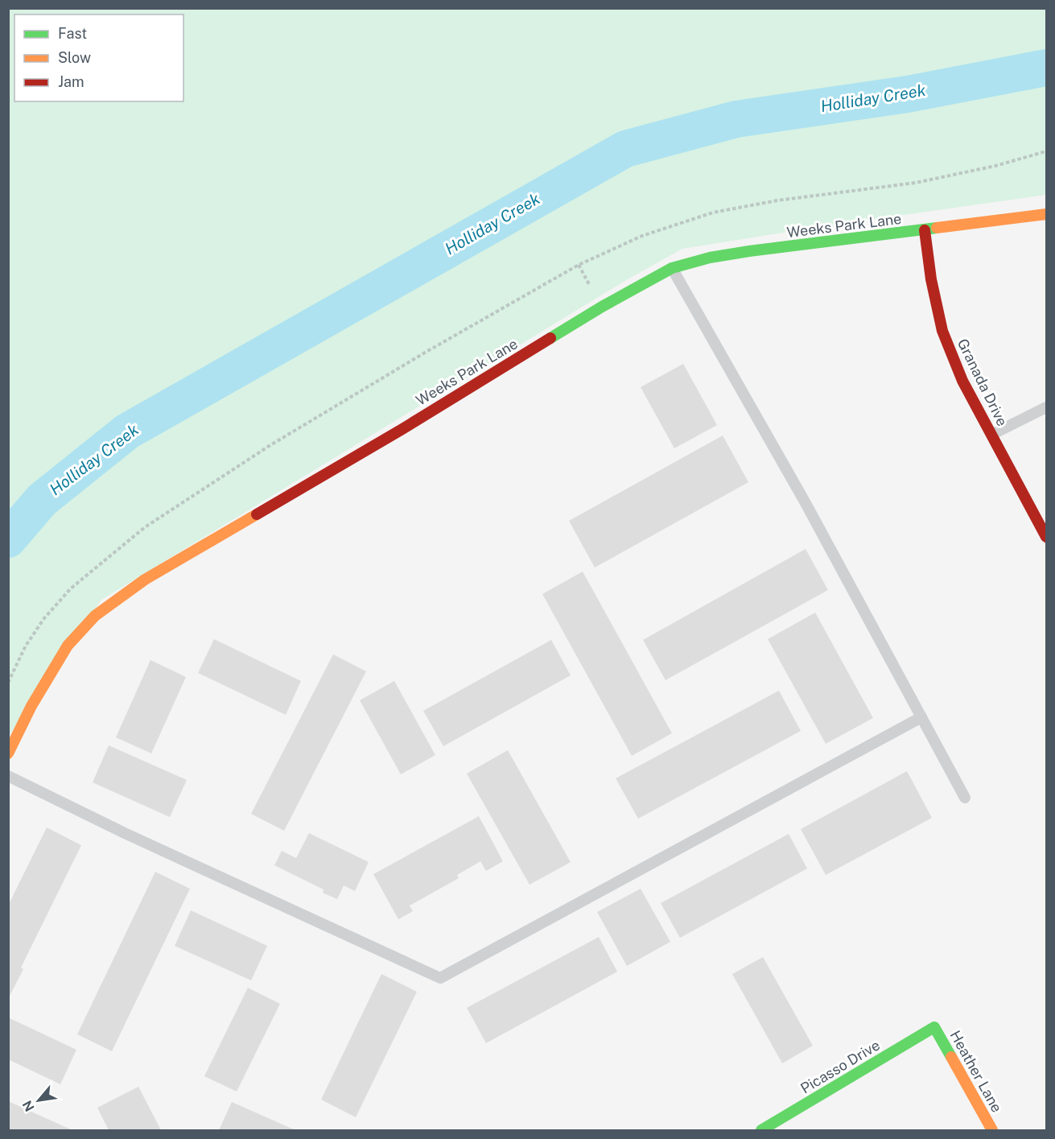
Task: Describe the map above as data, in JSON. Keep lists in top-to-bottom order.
{
  "streets": {
    "street": [
      "Weeks Park Lane",
      "Granada Drive",
      "Picasso Drive",
      "Heather Lane"
    ]
  },
  "crossings": [
    ["Weeks Park Lane", "Granada Drive"],
    ["Picasso Drive", "Heather Lane"]
  ],
  "water": ["Holliday Creek"],
  "legend": ["Fast", "Slow", "Jam"],
  "north": "bottom left"
}
